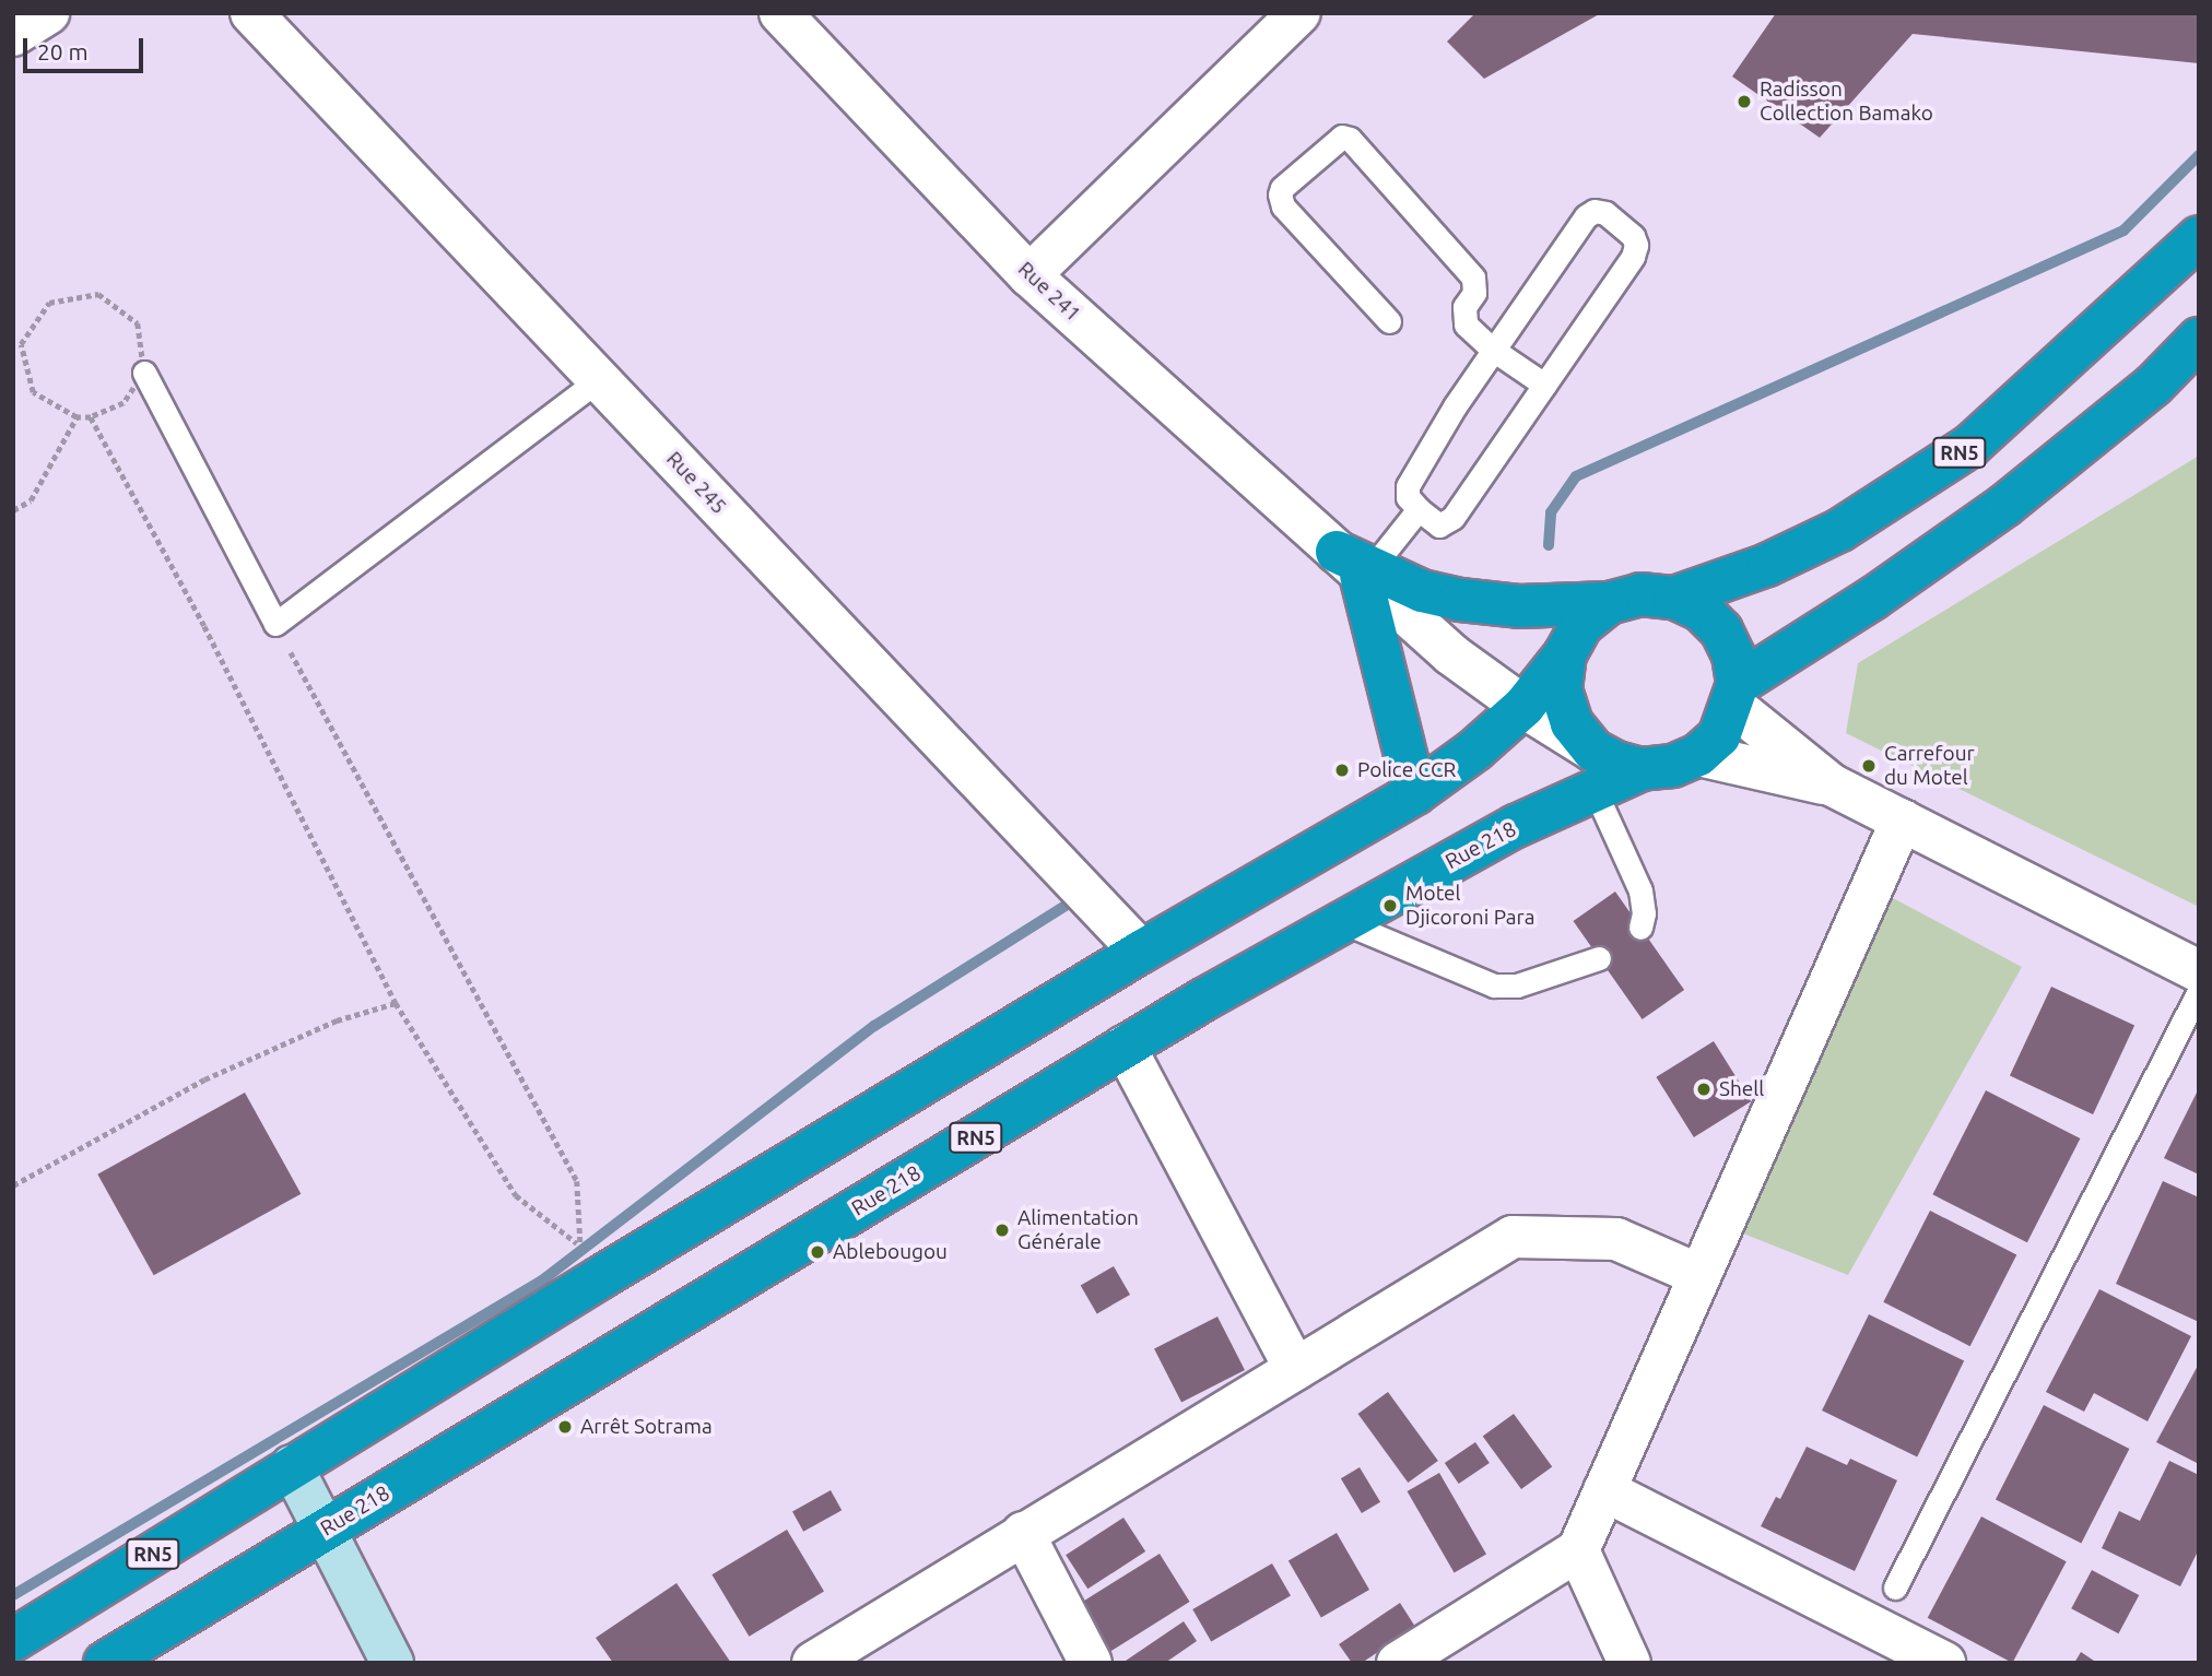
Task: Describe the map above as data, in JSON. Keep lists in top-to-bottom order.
{
  "streets": {
    "highway": ["RN5", "Rue 218"],
    "street": ["Rue 241", "Rue 245"]
  },
  "crossings": [
    ["Rue 241", "RN5"],
    ["Rue 241", "Rue 218"],
    ["RN5", "Rue 245"],
    ["RN5", "Rue 218"]
  ],
  "places": [
    "Radisson Collection Bamako",
    "Carrefour du Motel",
    "Police CCR",
    "Motel Djicoroni Para",
    "Shell",
    "Alimentation Générale",
    "Ablebougou",
    "Arrêt Sotrama"
  ],
  "scale_bar": "20 m"
}
